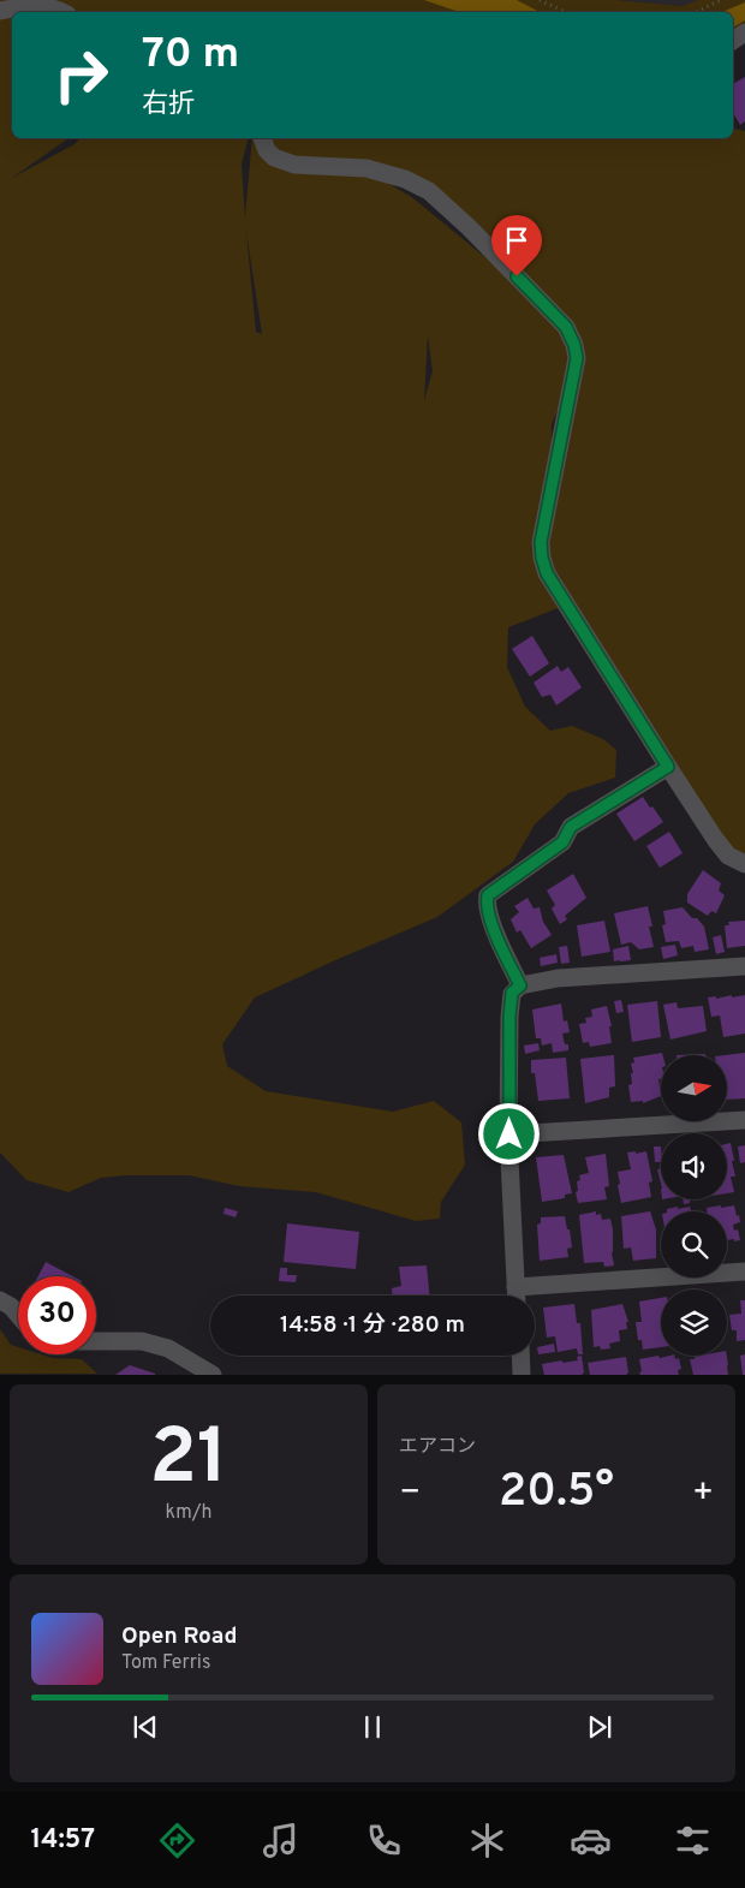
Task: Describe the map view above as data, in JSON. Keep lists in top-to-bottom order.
{
  "north": "right",
  "page": {
    "turn": ["70 m", "右折"],
    "limit": "30",
    "trip": "14:58 · 1 分 · 280 m",
    "tile": [
      ["21", "km/h"],
      "エアコン"
    ],
    "heat": ["−", "20.5°", "+"],
    "song": ["Open Road", "Tom Ferris"],
    "tabs": "14:57"
  }
}
